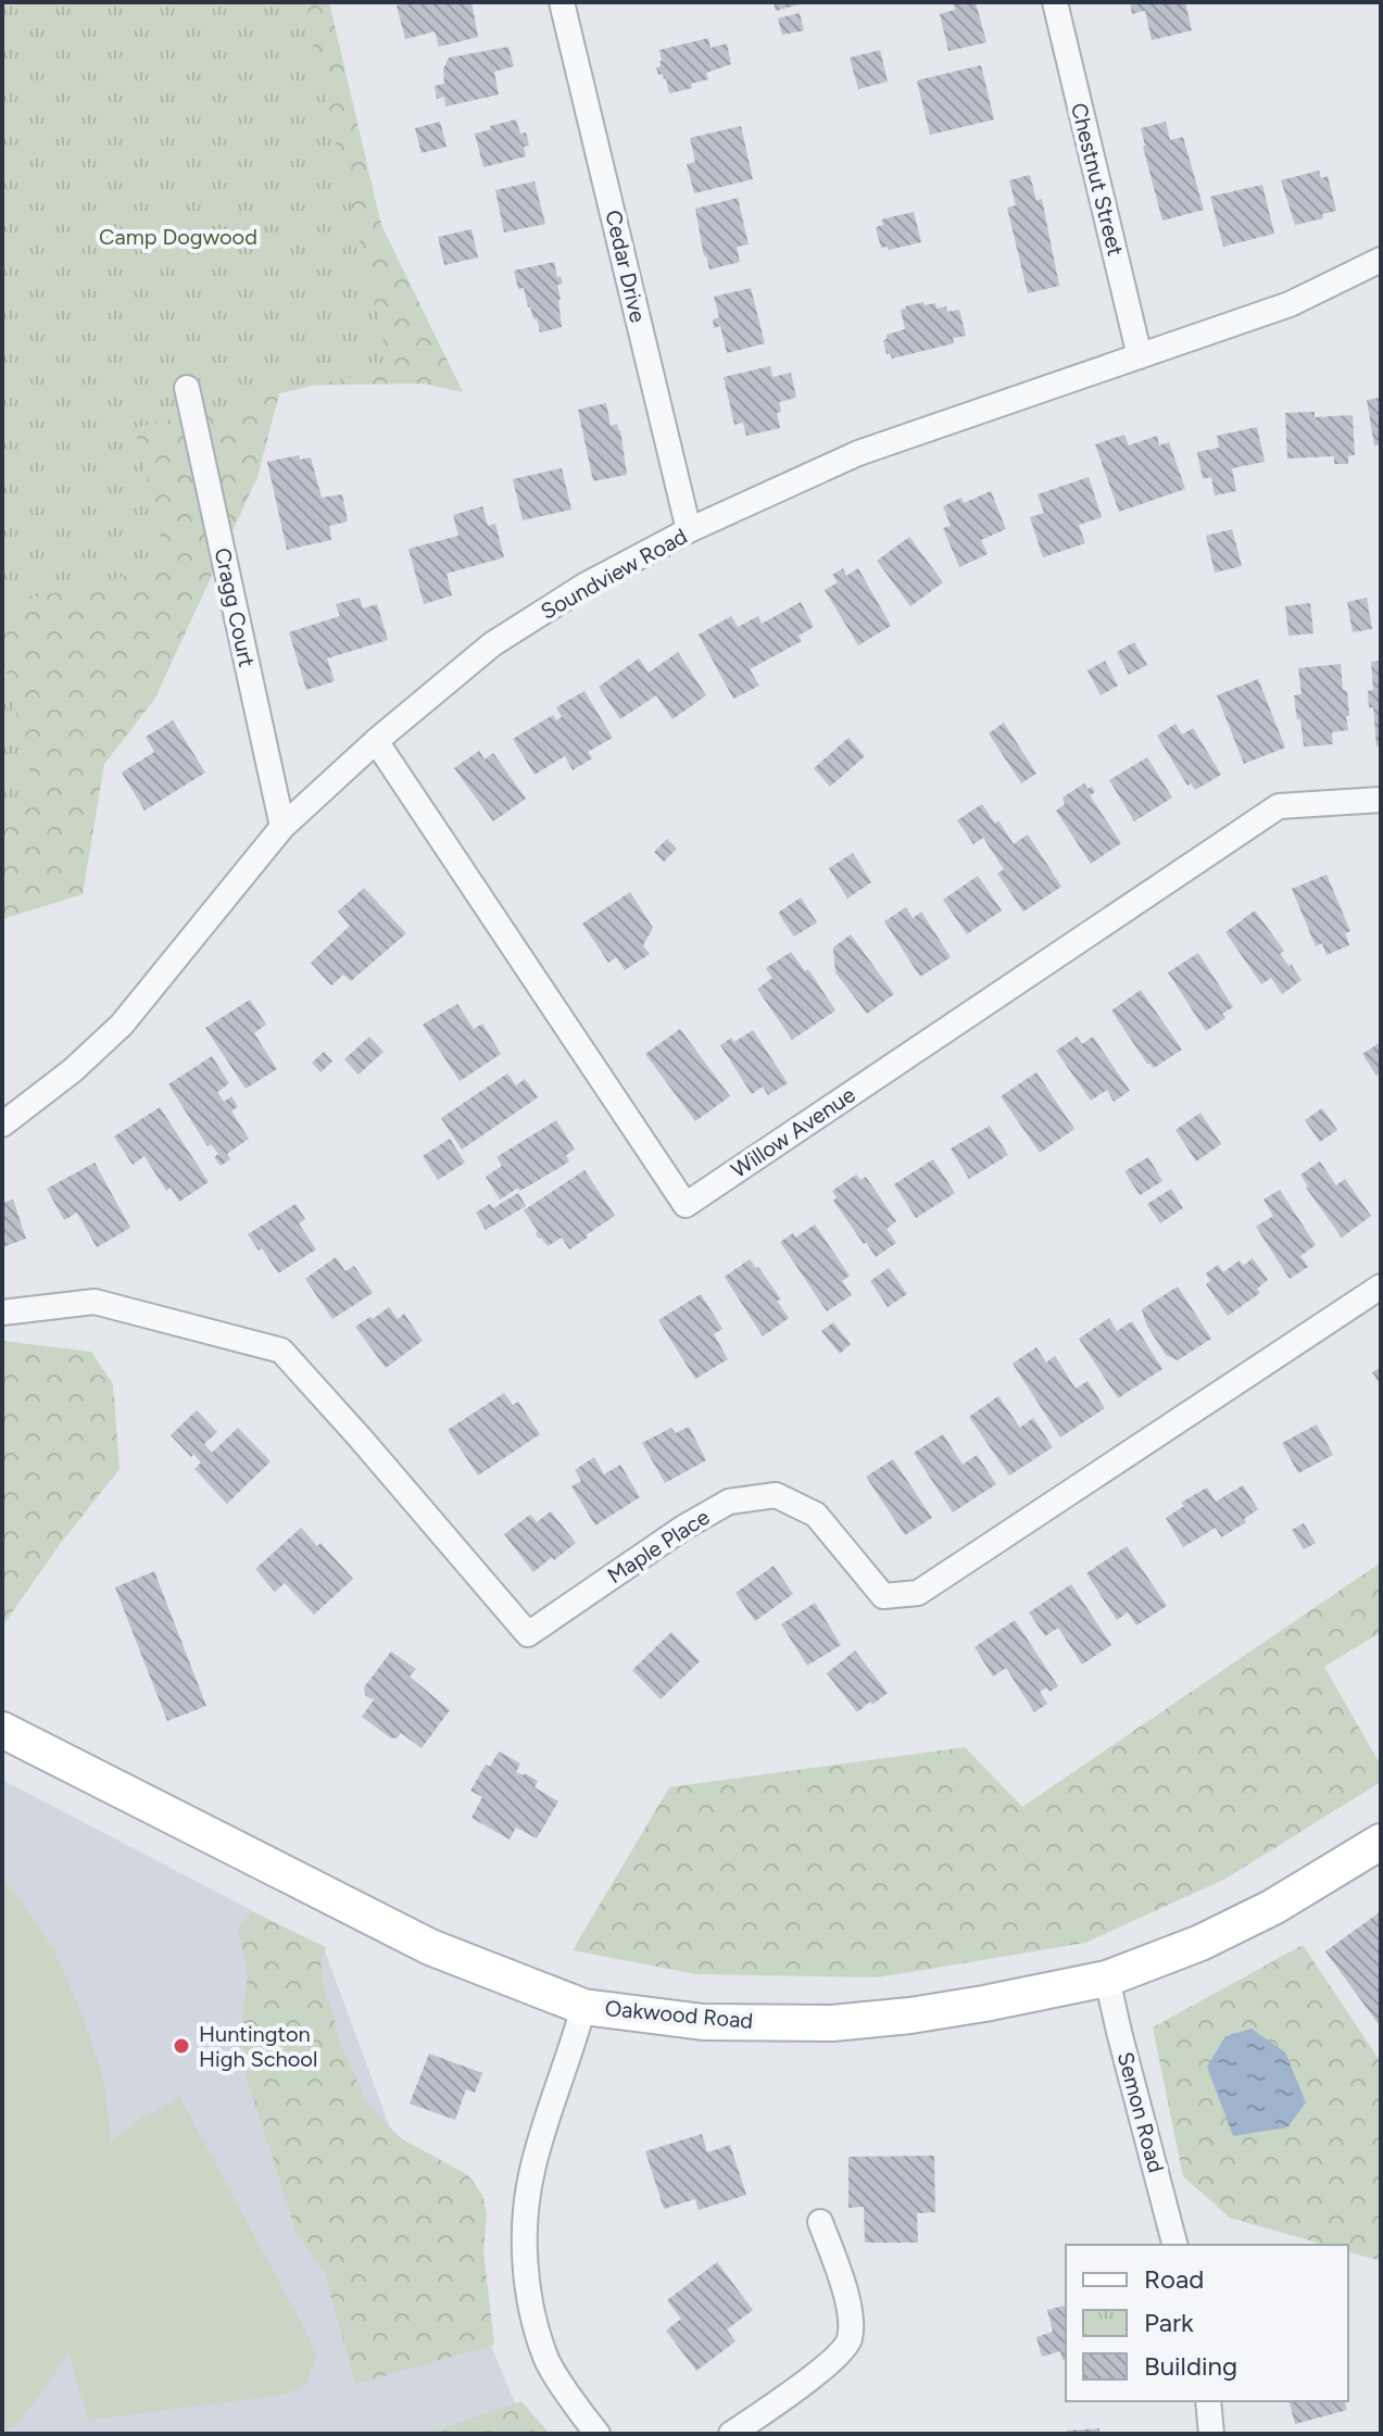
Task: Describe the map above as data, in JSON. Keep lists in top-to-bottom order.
{
  "streets": {
    "main road": ["Oakwood Road"],
    "street": [
      "Chestnut Street",
      "Cedar Drive",
      "Soundview Road",
      "Cragg Court",
      "Willow Avenue",
      "Maple Place",
      "Semon Road"
    ]
  },
  "crossings": [
    ["Chestnut Street", "Soundview Road"],
    ["Cedar Drive", "Soundview Road"],
    ["Soundview Road", "Cragg Court"],
    ["Soundview Road", "Willow Avenue"],
    ["Oakwood Road", "Semon Road"]
  ],
  "parks": ["Camp Dogwood"],
  "places": ["Huntington High School"],
  "legend": ["Road", "Park", "Building"]
}
